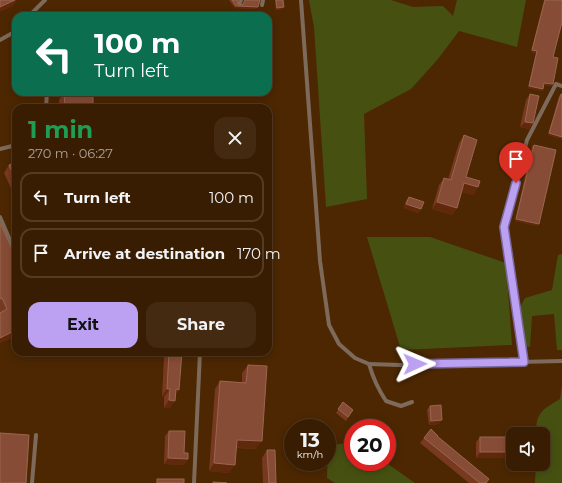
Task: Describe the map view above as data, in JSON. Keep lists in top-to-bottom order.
{
  "page": {
    "turn": ["100 m", "Turn left"],
    "heading": ["1 min", "270 m · 06:27"],
    "list": [
      {
        "name": "Turn left",
        "value": "100 m"
      },
      {
        "name": "Arrive at destination",
        "value": "170 m"
      }
    ],
    "buttons": ["Exit", "Share"],
    "speed": "13 km/h",
    "limit": "20"
  }
}
